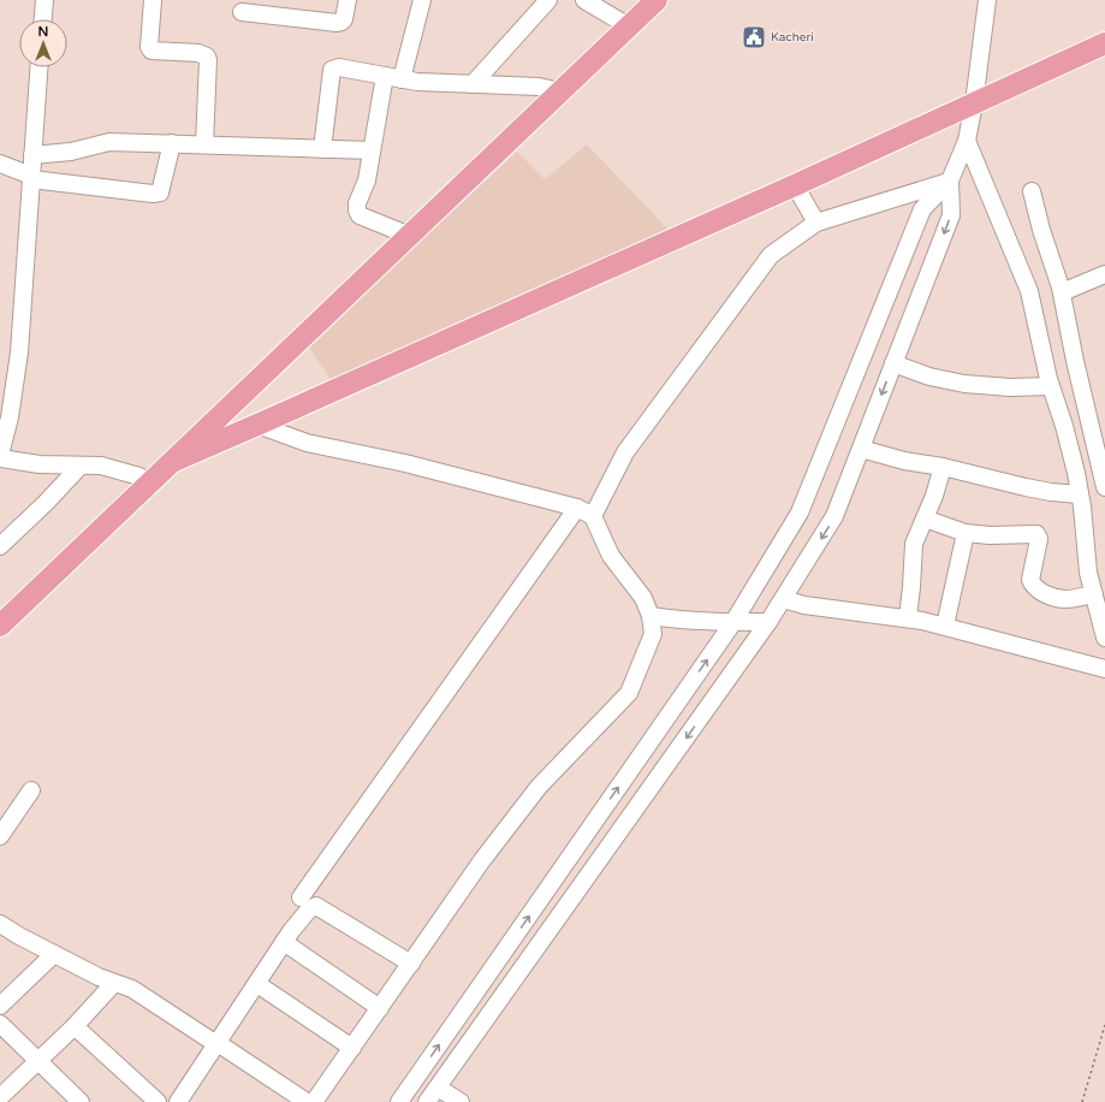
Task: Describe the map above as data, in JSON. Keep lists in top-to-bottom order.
{
  "places": {
    "public building": ["Kacheri"]
  },
  "north": "top"
}
